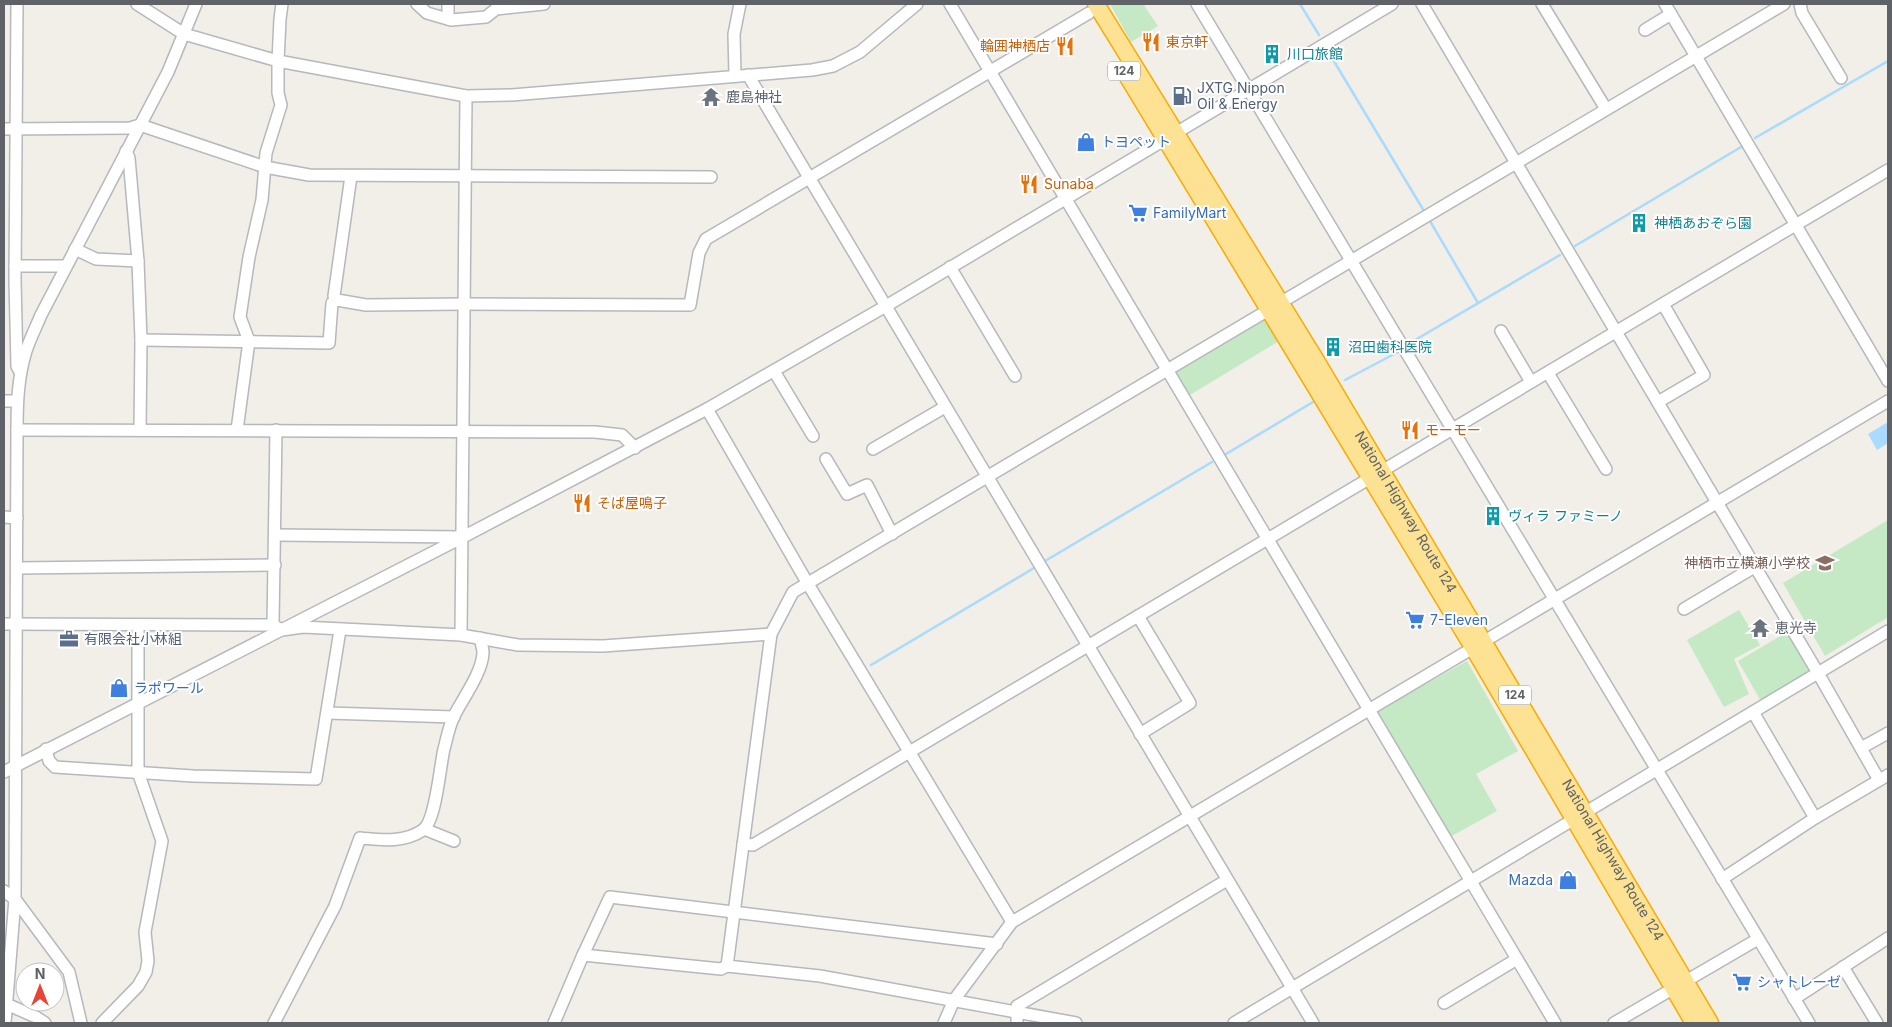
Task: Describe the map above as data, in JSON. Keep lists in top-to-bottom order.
{
  "streets": {
    "highway": ["124", "National Highway Route 124"]
  },
  "places": {
    "restaurant": [
      "東京軒",
      "輪囲神栖店",
      "Sunaba",
      "モーモー",
      "そば屋鳴子"
    ],
    "building": [
      "川口旅館",
      "神栖あおぞら園",
      "沼田歯科医院",
      "ヴィラ ファミーノ"
    ],
    "fuel station": ["JXTG Nippon Oil & Energy"],
    "temple": ["鹿島神社", "恵光寺"],
    "shop": ["トヨペット", "ラポワール", "Mazda"],
    "supermarket": ["FamilyMart", "7-Eleven", "シャトレーゼ"],
    "school or university": ["神栖市立横瀬小学校"],
    "office": ["有限会社小林組"]
  },
  "north": "top"
}
